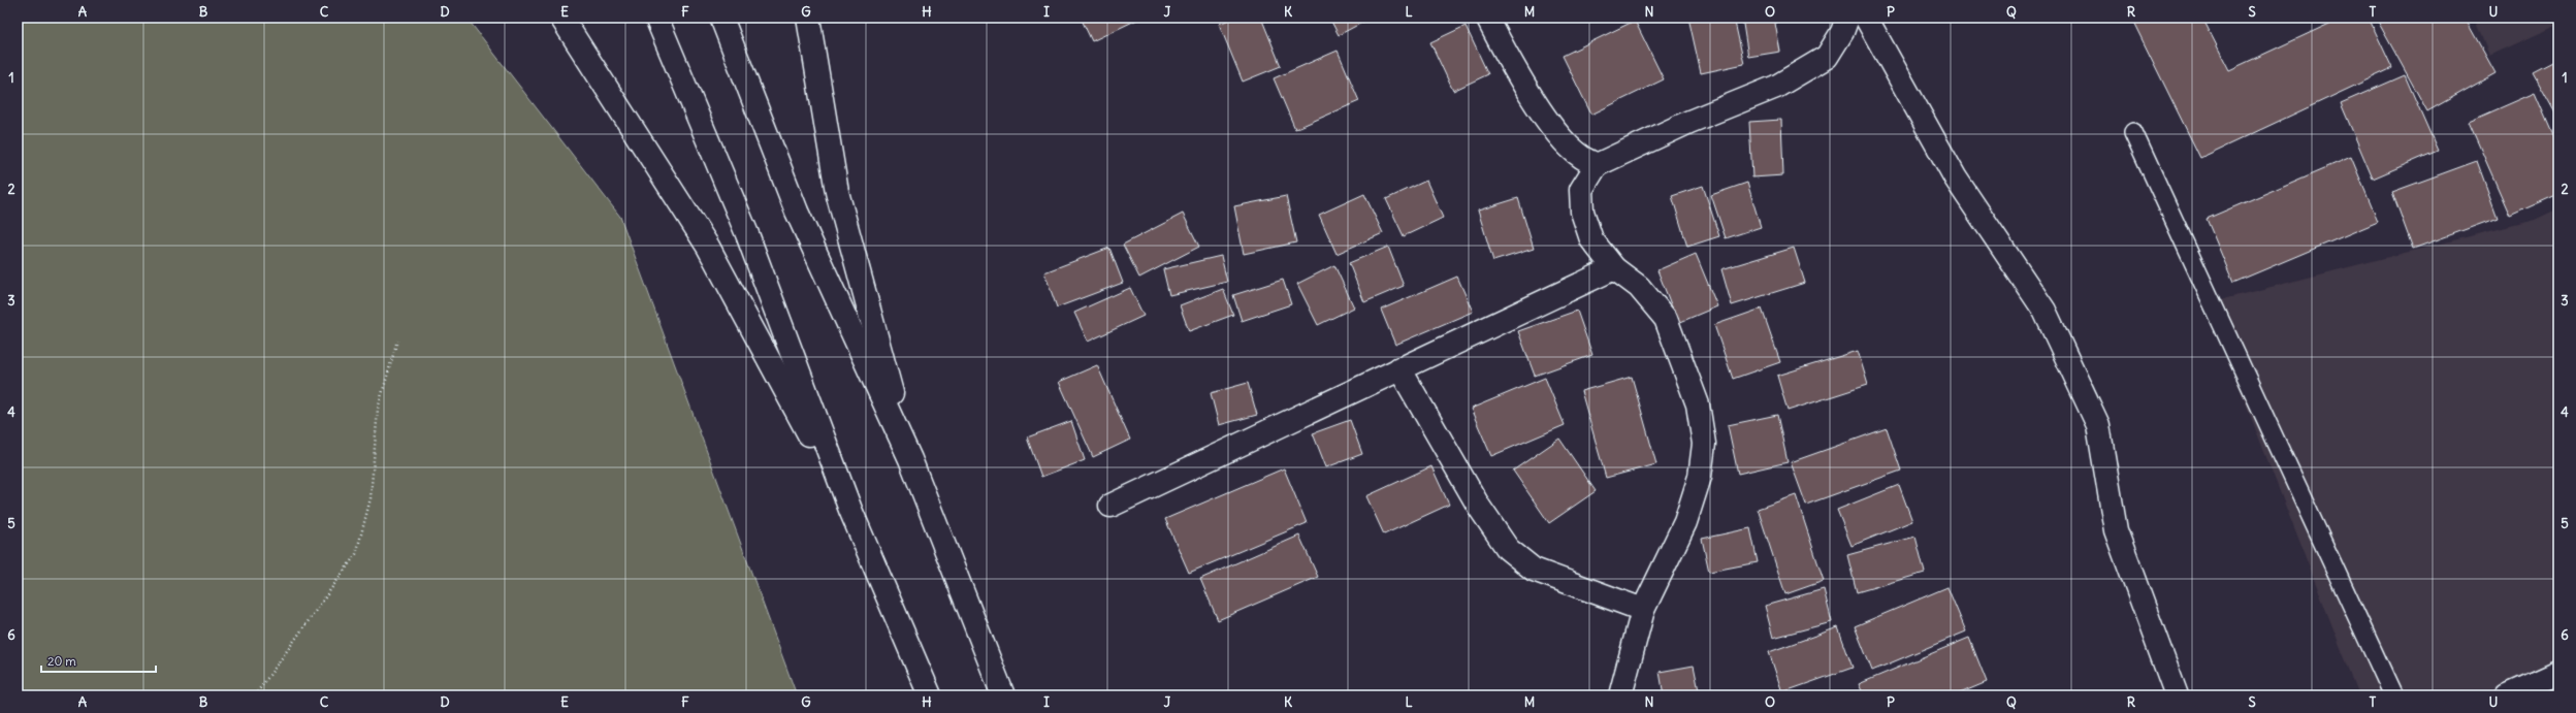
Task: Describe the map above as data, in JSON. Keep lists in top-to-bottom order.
{
  "scale_bar": "20 m",
  "grid": {
    "columns": [
      "A",
      "B",
      "C",
      "D",
      "E",
      "F",
      "G",
      "H",
      "I",
      "J",
      "K",
      "L",
      "M",
      "N",
      "O",
      "P",
      "Q",
      "R",
      "S",
      "T",
      "U"
    ],
    "rows": [
      "1",
      "2",
      "3",
      "4",
      "5",
      "6"
    ]
  }
}
